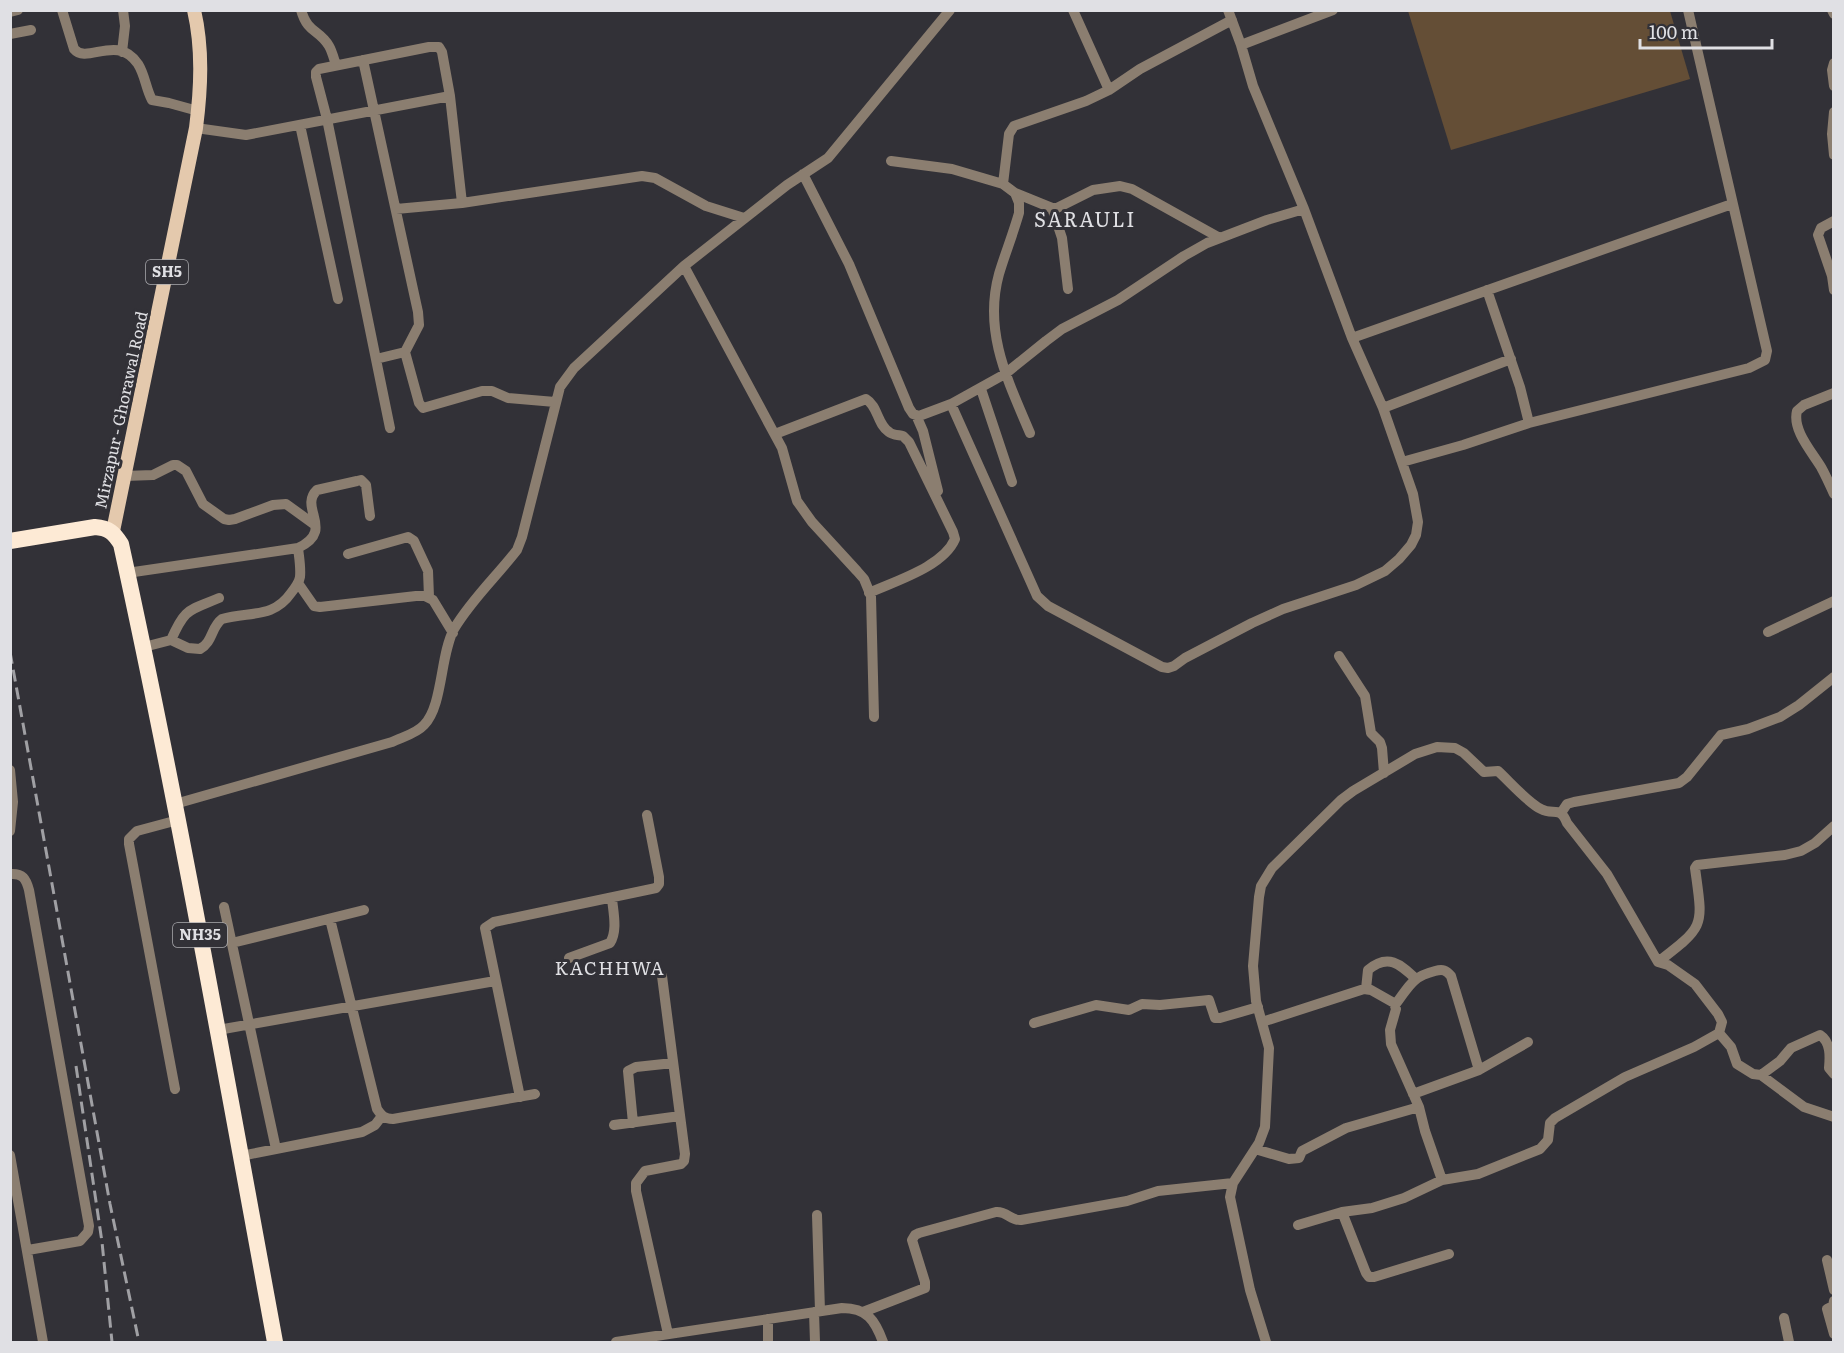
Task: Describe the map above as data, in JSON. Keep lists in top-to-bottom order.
{
  "streets": {
    "highway": ["NH35"],
    "main road": ["SH5", "Mirzapur - Ghorawal Road"]
  },
  "crossings": [
    ["Mirzapur - Ghorawal Road", "NH35"]
  ],
  "districts": ["SARAULI", "KACHHWA"],
  "scale_bar": "100 m"
}
